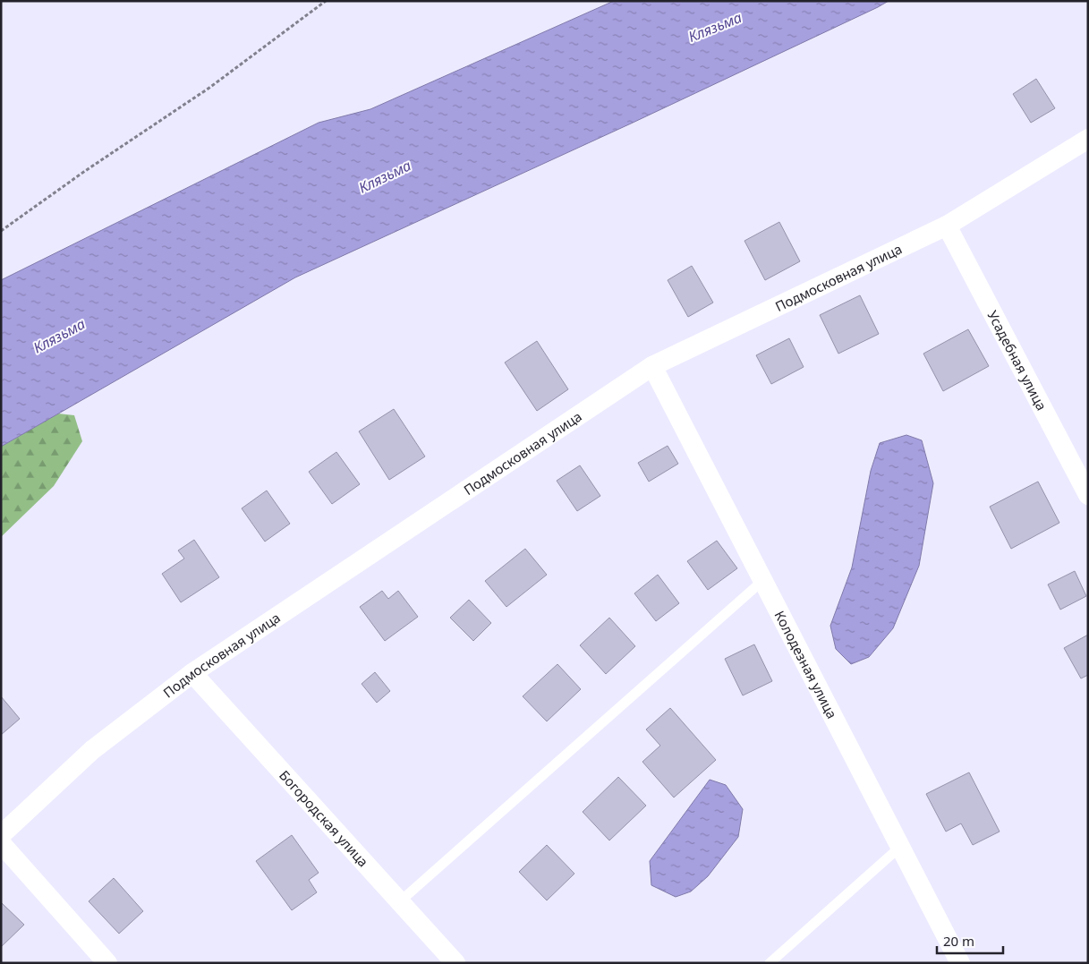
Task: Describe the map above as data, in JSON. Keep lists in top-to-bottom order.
{
  "streets": {
    "street": [
      "Подмосковная улица",
      "Усадебная улица",
      "Колодезная улица",
      "Богородская улица"
    ]
  },
  "crossings": [
    ["Подмосковная улица", "Усадебная улица"],
    ["Подмосковная улица", "Колодезная улица"],
    ["Подмосковная улица", "Богородская улица"]
  ],
  "water": ["Клязьма"],
  "scale_bar": "20 m"
}
